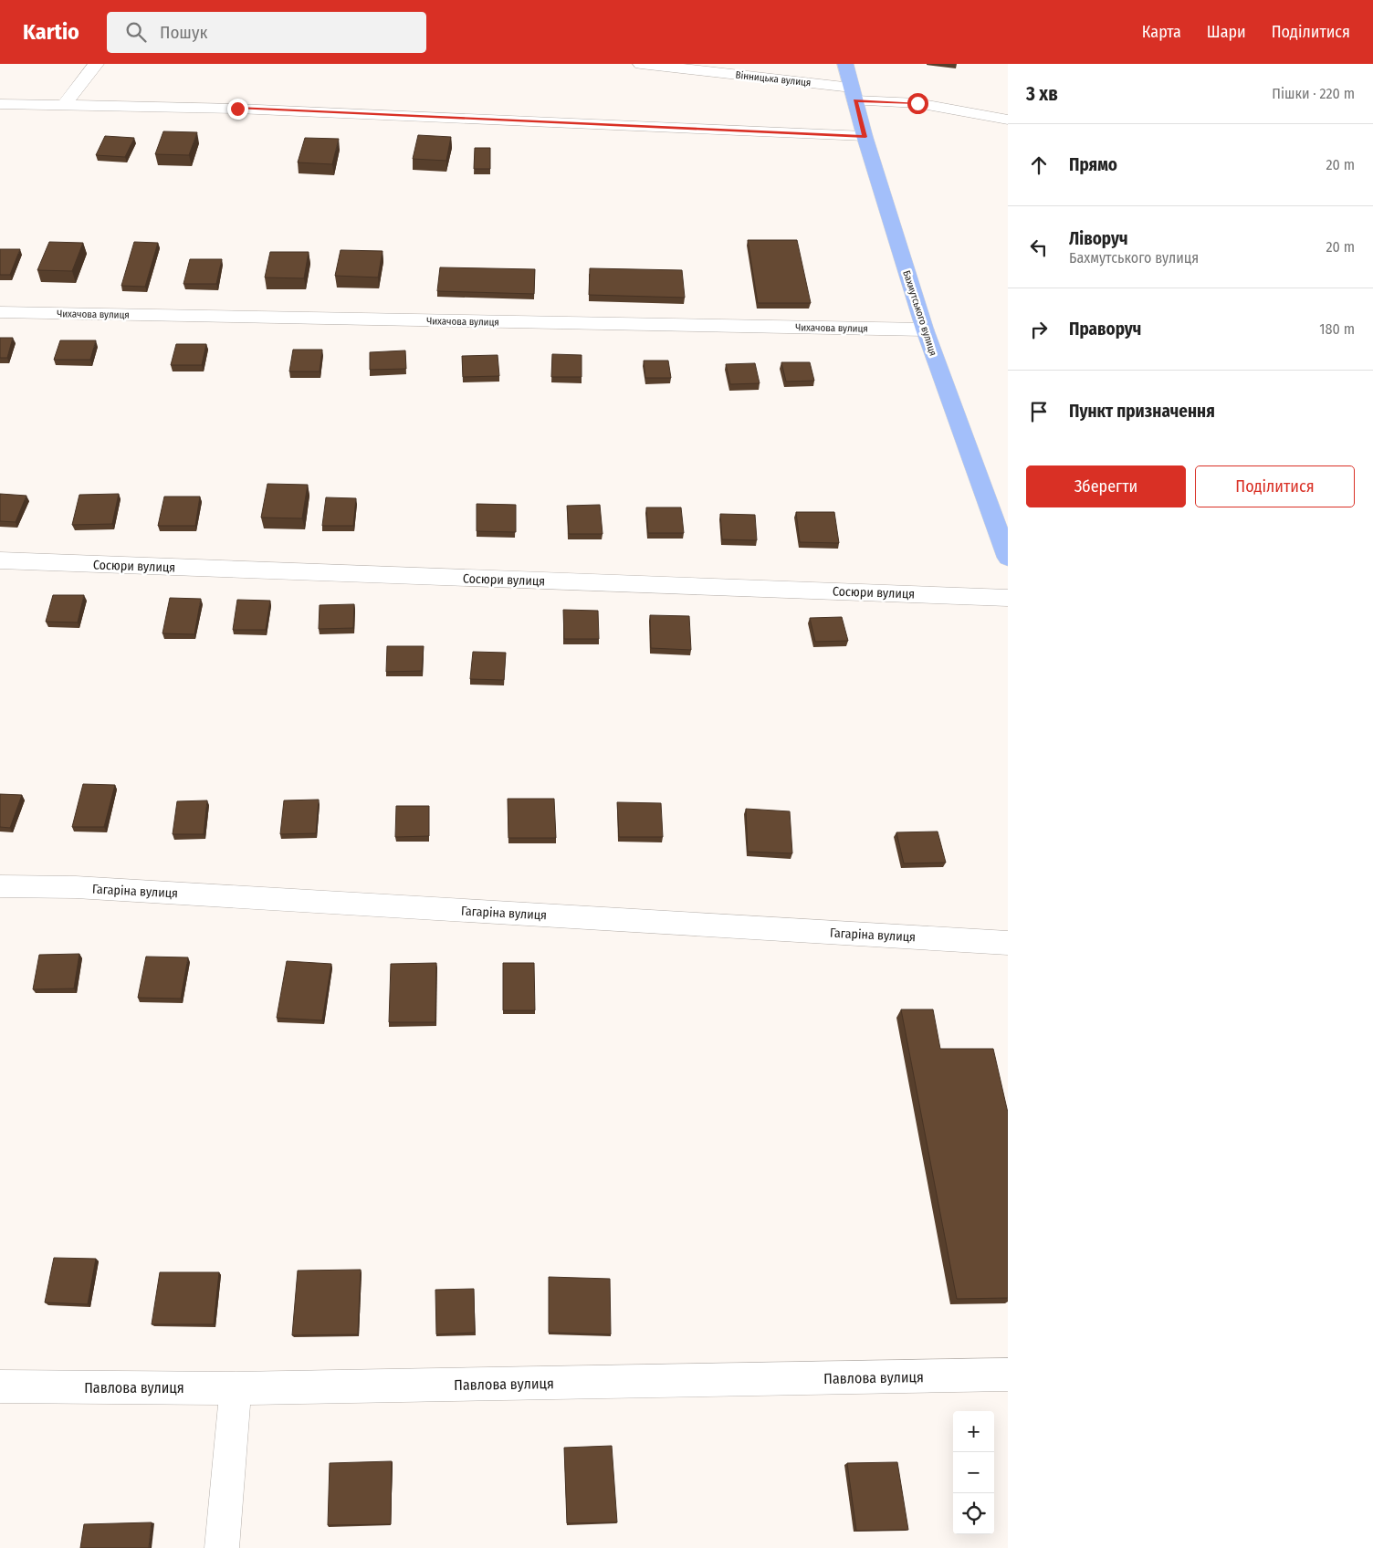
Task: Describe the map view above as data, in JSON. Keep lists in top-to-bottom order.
{
  "streets": {
    "main road": ["Бахмутського вулиця"],
    "street": [
      "Вінницька вулиця",
      "Чихачова вулиця",
      "Сосюри вулиця",
      "Гагаріна вулиця",
      "Павлова вулиця"
    ]
  },
  "crossings": [
    ["Вінницька вулиця", "Бахмутського вулиця"],
    ["Бахмутського вулиця", "Чихачова вулиця"]
  ],
  "page": {
    "header": "Kartio",
    "search": "Пошук",
    "nav": ["Карта", "Шари", "Поділитися"],
    "heading": ["3 хв", "Пішки · 220 m"],
    "list": [
      ["Прямо", "20 m"],
      ["Ліворуч", "Бахмутського вулиця", "20 m"],
      ["Праворуч", "180 m"],
      "Пункт призначення"
    ],
    "buttons": ["Зберегти", "Поділитися"],
    "map_buttons": ["+", "−"]
  }
}
